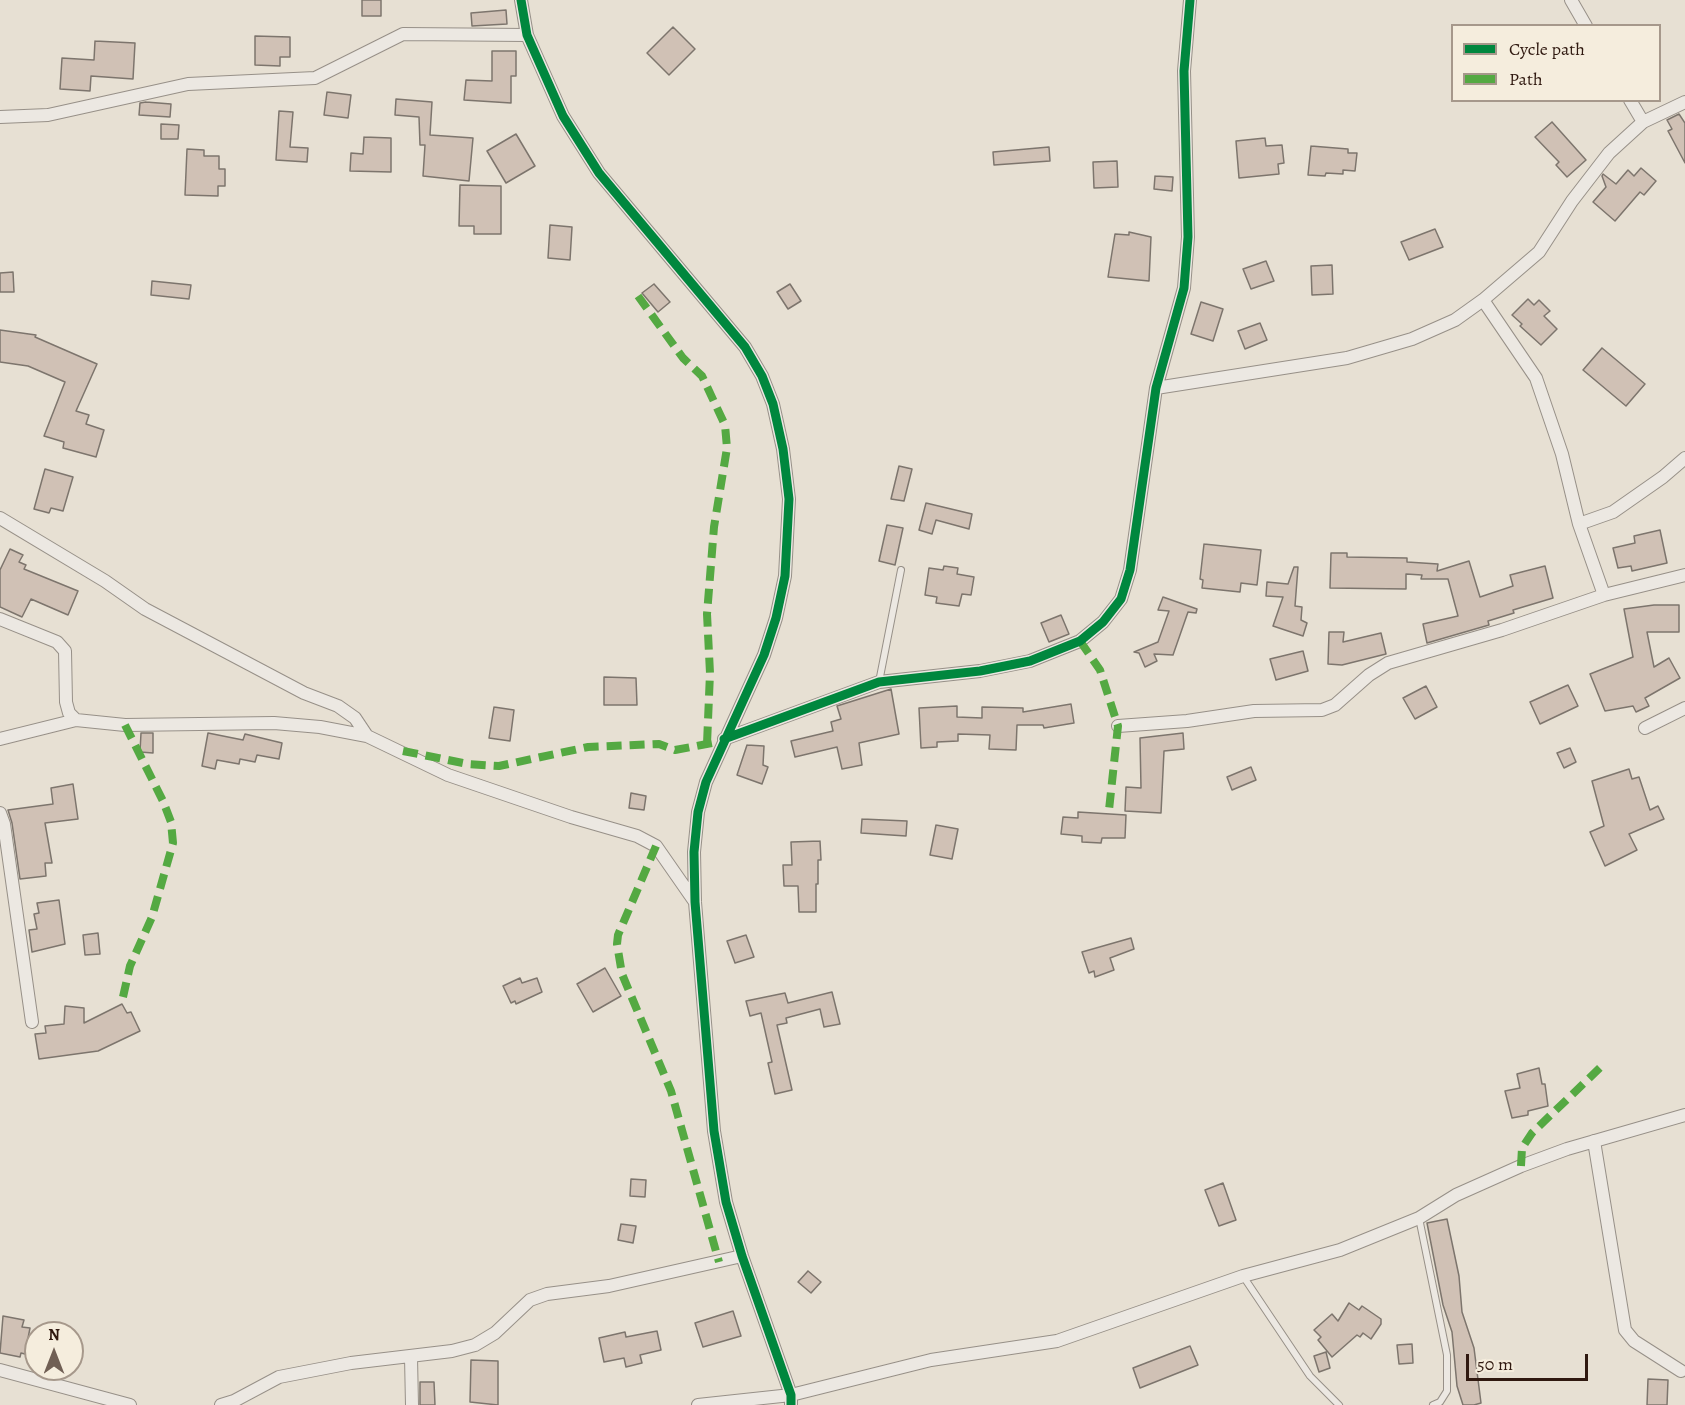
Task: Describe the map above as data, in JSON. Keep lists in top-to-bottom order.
{
  "legend": ["Cycle path", "Path"],
  "scale_bar": "50 m",
  "north": "top"
}
